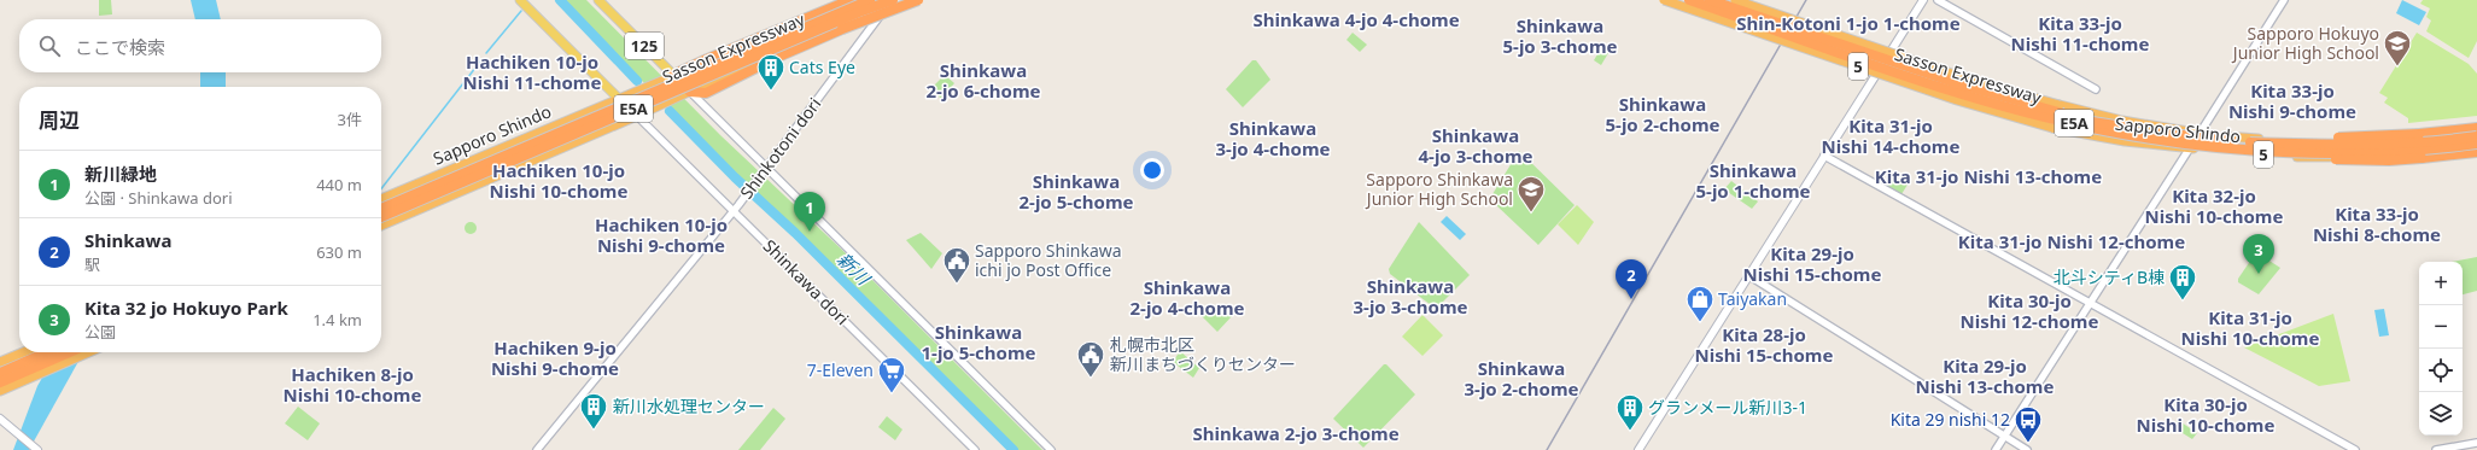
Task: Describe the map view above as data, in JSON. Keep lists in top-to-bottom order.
{
  "streets": {
    "highway": [
      "Sasson Expressway",
      "5",
      "E5A",
      "Sapporo Shindo"
    ],
    "main road": ["125"],
    "street": ["Shinkotoni dori", "Shinkawa dori"]
  },
  "crossings": [
    ["125", "Sapporo Shindo"],
    ["Sasson Expressway", "Sapporo Shindo"],
    ["Sasson Expressway", "Shinkotoni dori"],
    ["Shinkotoni dori", "Shinkawa dori"]
  ],
  "districts": [
    "Shinkawa 4-jo 4-chome",
    "Shin-Kotoni 1-jo 1-chome",
    "Kita 33-jo Nishi 11-chome",
    "Shinkawa 5-jo 3-chome",
    "Hachiken 10-jo Nishi 11-chome",
    "Shinkawa 2-jo 6-chome",
    "Kita 33-jo Nishi 9-chome",
    "Shinkawa 5-jo 2-chome",
    "Kita 31-jo Nishi 14-chome",
    "Shinkawa 3-jo 4-chome",
    "Shinkawa 4-jo 3-chome",
    "Hachiken 10-jo Nishi 10-chome",
    "Shinkawa 5-jo 1-chome",
    "Kita 31-jo Nishi 13-chome",
    "Shinkawa 2-jo 5-chome",
    "Kita 32-jo Nishi 10-chome",
    "Kita 33-jo Nishi 8-chome",
    "Hachiken 10-jo Nishi 9-chome",
    "Kita 31-jo Nishi 12-chome",
    "Kita 29-jo Nishi 15-chome",
    "Shinkawa 3-jo 3-chome",
    "Shinkawa 2-jo 4-chome",
    "Kita 30-jo Nishi 12-chome",
    "Kita 31-jo Nishi 10-chome",
    "Shinkawa 1-jo 5-chome",
    "Kita 28-jo Nishi 15-chome",
    "Hachiken 9-jo Nishi 9-chome",
    "Kita 29-jo Nishi 13-chome",
    "Shinkawa 3-jo 2-chome",
    "Hachiken 8-jo Nishi 10-chome",
    "Kita 30-jo Nishi 10-chome",
    "Shinkawa 2-jo 3-chome"
  ],
  "water": ["新川"],
  "places": {
    "school or university": ["Sapporo Hokuyo Junior High School", "Sapporo Shinkawa Junior High School"],
    "building": [
      "Cats Eye",
      "北斗シティB棟",
      "新川水処理センター",
      "グランメール新川3-1"
    ],
    "public building": ["Sapporo Shinkawa ichi jo Post Office", "札幌市北区 新川まちづくりセンター"],
    "shop": ["Taiyakan"],
    "supermarket": ["7-Eleven"],
    "bus stop": ["Kita 29 nishi 12"]
  },
  "page": {
    "search": "ここで検索",
    "heading": ["周辺", "3件"],
    "list": [
      {
        "mark": "1",
        "name": "新川緑地",
        "note": "公園 · Shinkawa dori",
        "value": "440 m"
      },
      {
        "mark": "2",
        "name": "Shinkawa",
        "note": "駅",
        "value": "630 m"
      },
      {
        "mark": "3",
        "name": "Kita 32 jo Hokuyo Park",
        "note": "公園",
        "value": "1.4 km"
      }
    ],
    "pins": ["1", "3", "2"],
    "map_buttons": ["+", "−"]
  }
}
